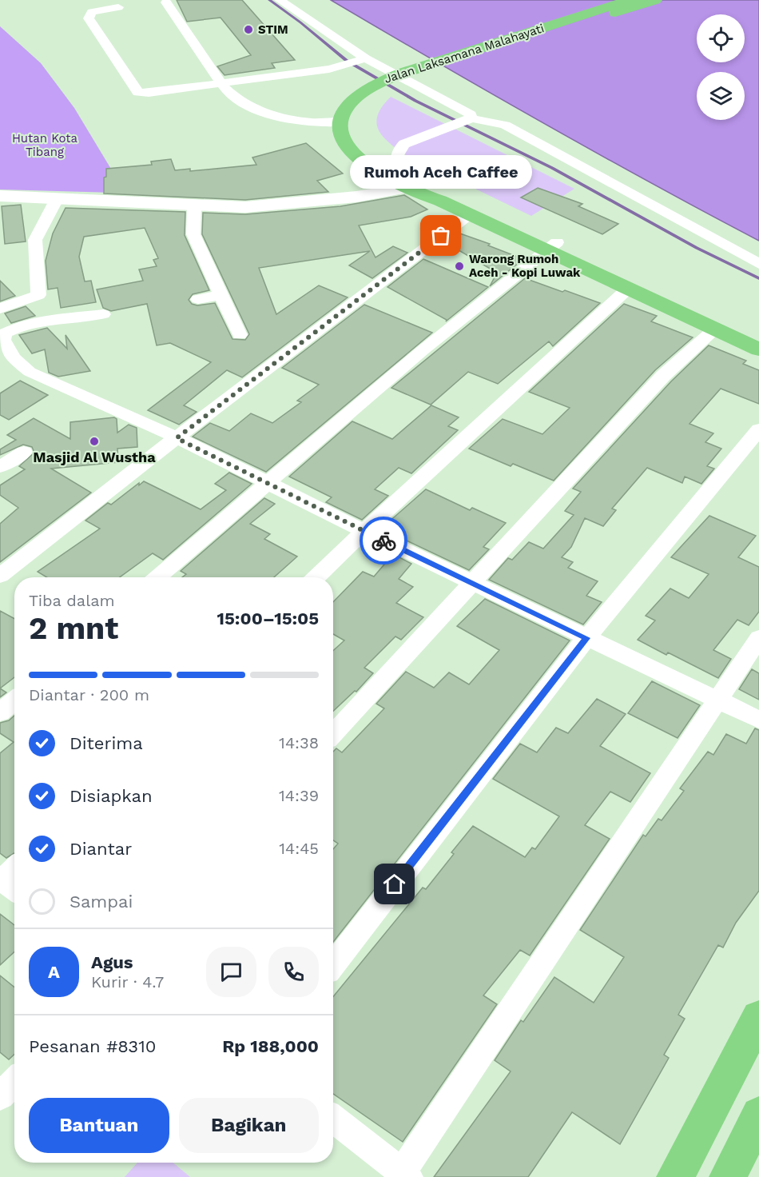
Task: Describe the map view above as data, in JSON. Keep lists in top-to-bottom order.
{
  "streets": {
    "highway": ["Jalan Laksamana Malahayati"]
  },
  "parks": ["Hutan Kota Tibang"],
  "places": [
    "STIM",
    "Rumoh Aceh Caffee",
    "Warong Rumoh Aceh - Kopi Luwak",
    "Masjid Al Wustha"
  ],
  "page": {
    "bubble": "Rumoh Aceh Caffee",
    "heading": ["2 mnt", "Tiba dalam", "15:00–15:05"],
    "panel": [
      "Agus",
      "Kurir · 4.7",
      "Pesanan #8310",
      "Rp 188,000"
    ],
    "bar": "Diantar · 200 m",
    "list": [
      ["Diterima", "14:38"],
      ["Disiapkan", "14:39"],
      ["Diantar", "14:45"],
      "Sampai"
    ],
    "round": "A",
    "buttons": ["Bantuan", "Bagikan"]
  }
}
